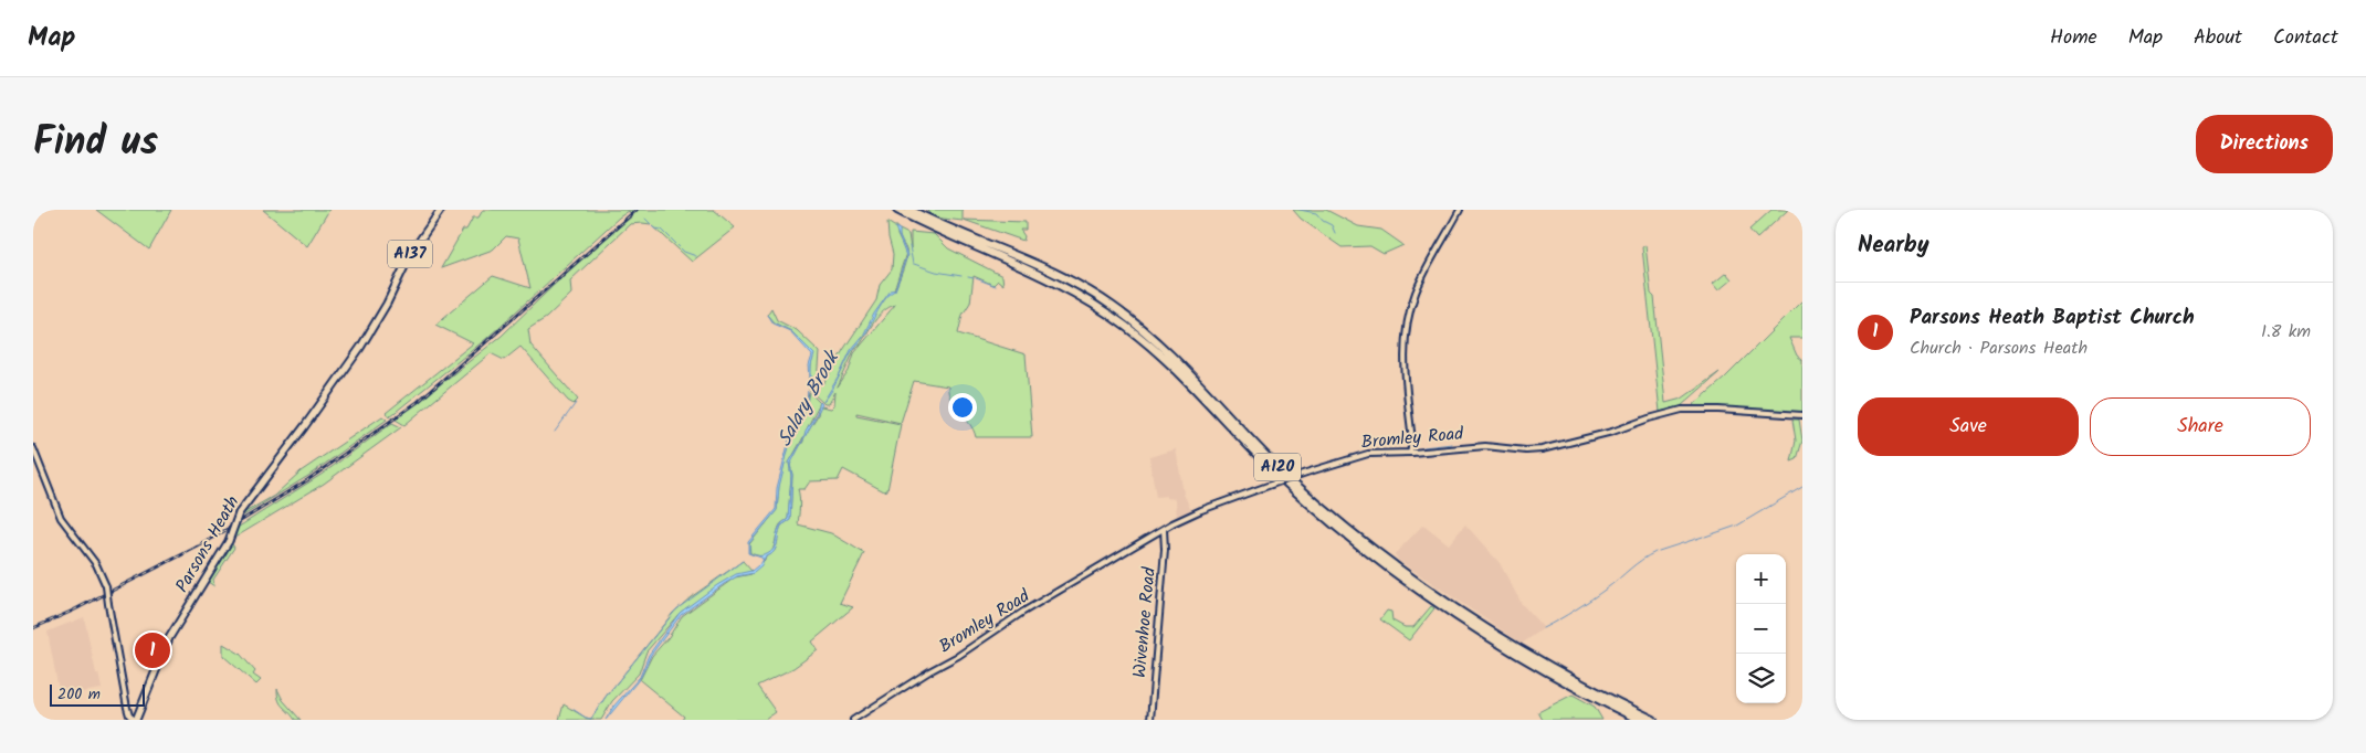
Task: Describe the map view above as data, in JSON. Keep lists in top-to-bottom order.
{
  "streets": {
    "highway": ["A120"],
    "main road": ["A137", "Parsons Heath"],
    "street": ["Bromley Road", "Wivenhoe Road"]
  },
  "crossings": [
    ["Bromley Road", "Wivenhoe Road"]
  ],
  "water": ["Salary Brook"],
  "scale_bar": "200 m",
  "page": {
    "header": "Map",
    "nav": [
      "Home",
      "Map",
      "About",
      "Contact"
    ],
    "title": "Find us",
    "buttons": [
      "Directions",
      ["Save", "Share"]
    ],
    "heading": "Nearby",
    "list": [
      {
        "mark": "1",
        "name": "Parsons Heath Baptist Church",
        "note": "Church · Parsons Heath",
        "value": "1.8 km"
      }
    ],
    "map_buttons": ["+", "−"],
    "pins": "1",
    "scale": "200 m"
  }
}
